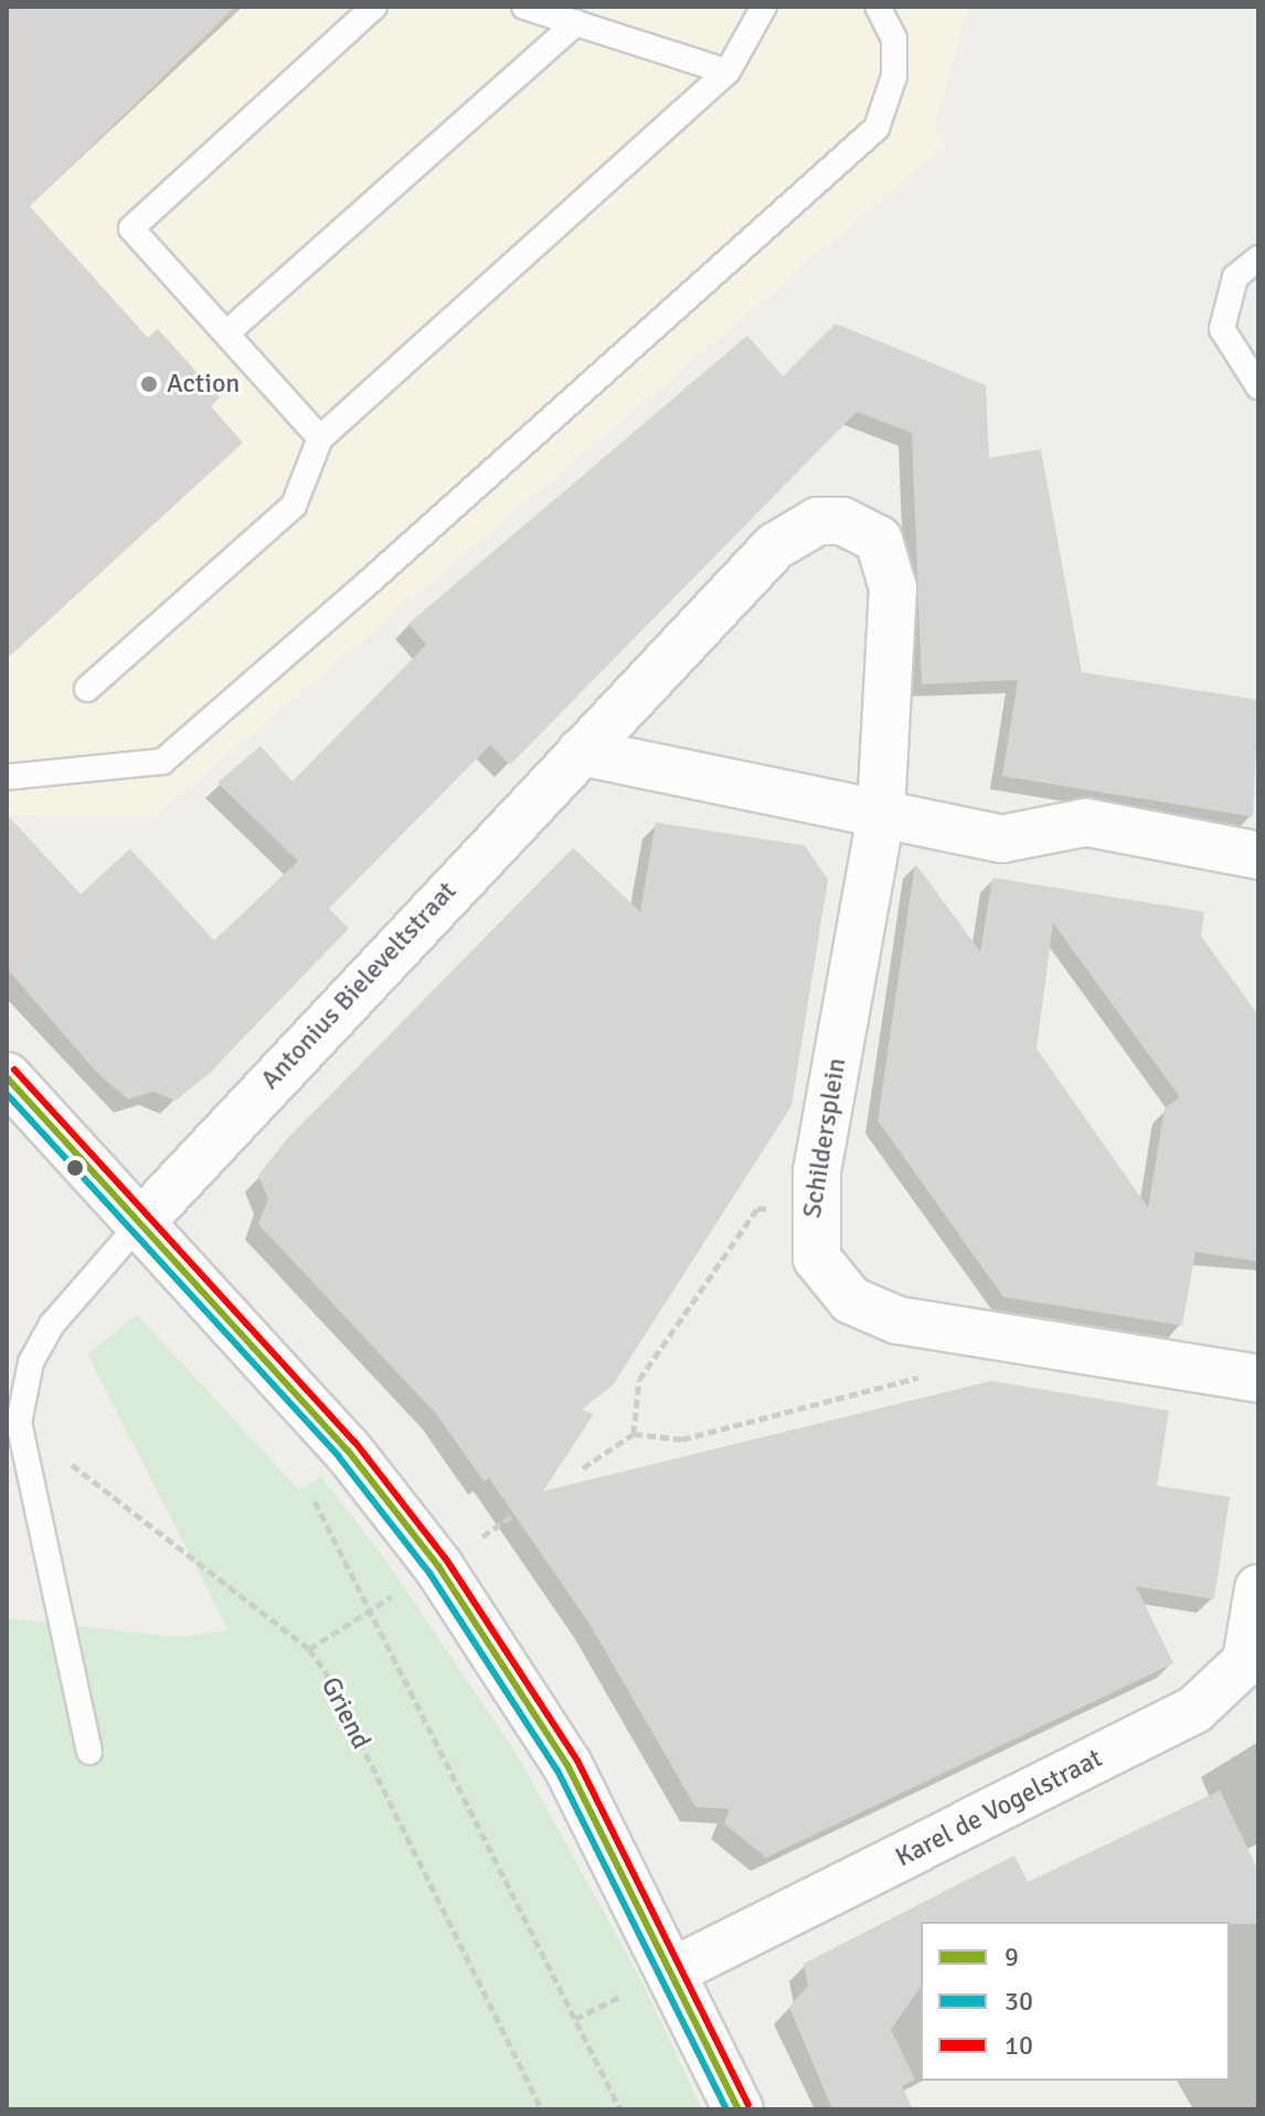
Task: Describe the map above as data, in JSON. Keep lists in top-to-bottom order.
{
  "streets": {
    "street": ["Antonius Bieleveltstraat", "Schildersplein", "Karel de Vogelstraat"],
    "path": ["Griend"]
  },
  "crossings": [
    ["Antonius Bieleveltstraat", "Schildersplein"]
  ],
  "places": ["Action"],
  "lines": ["transit line 10", "transit line 9", "transit line 30"],
  "legend": ["9", "30", "10"]
}
